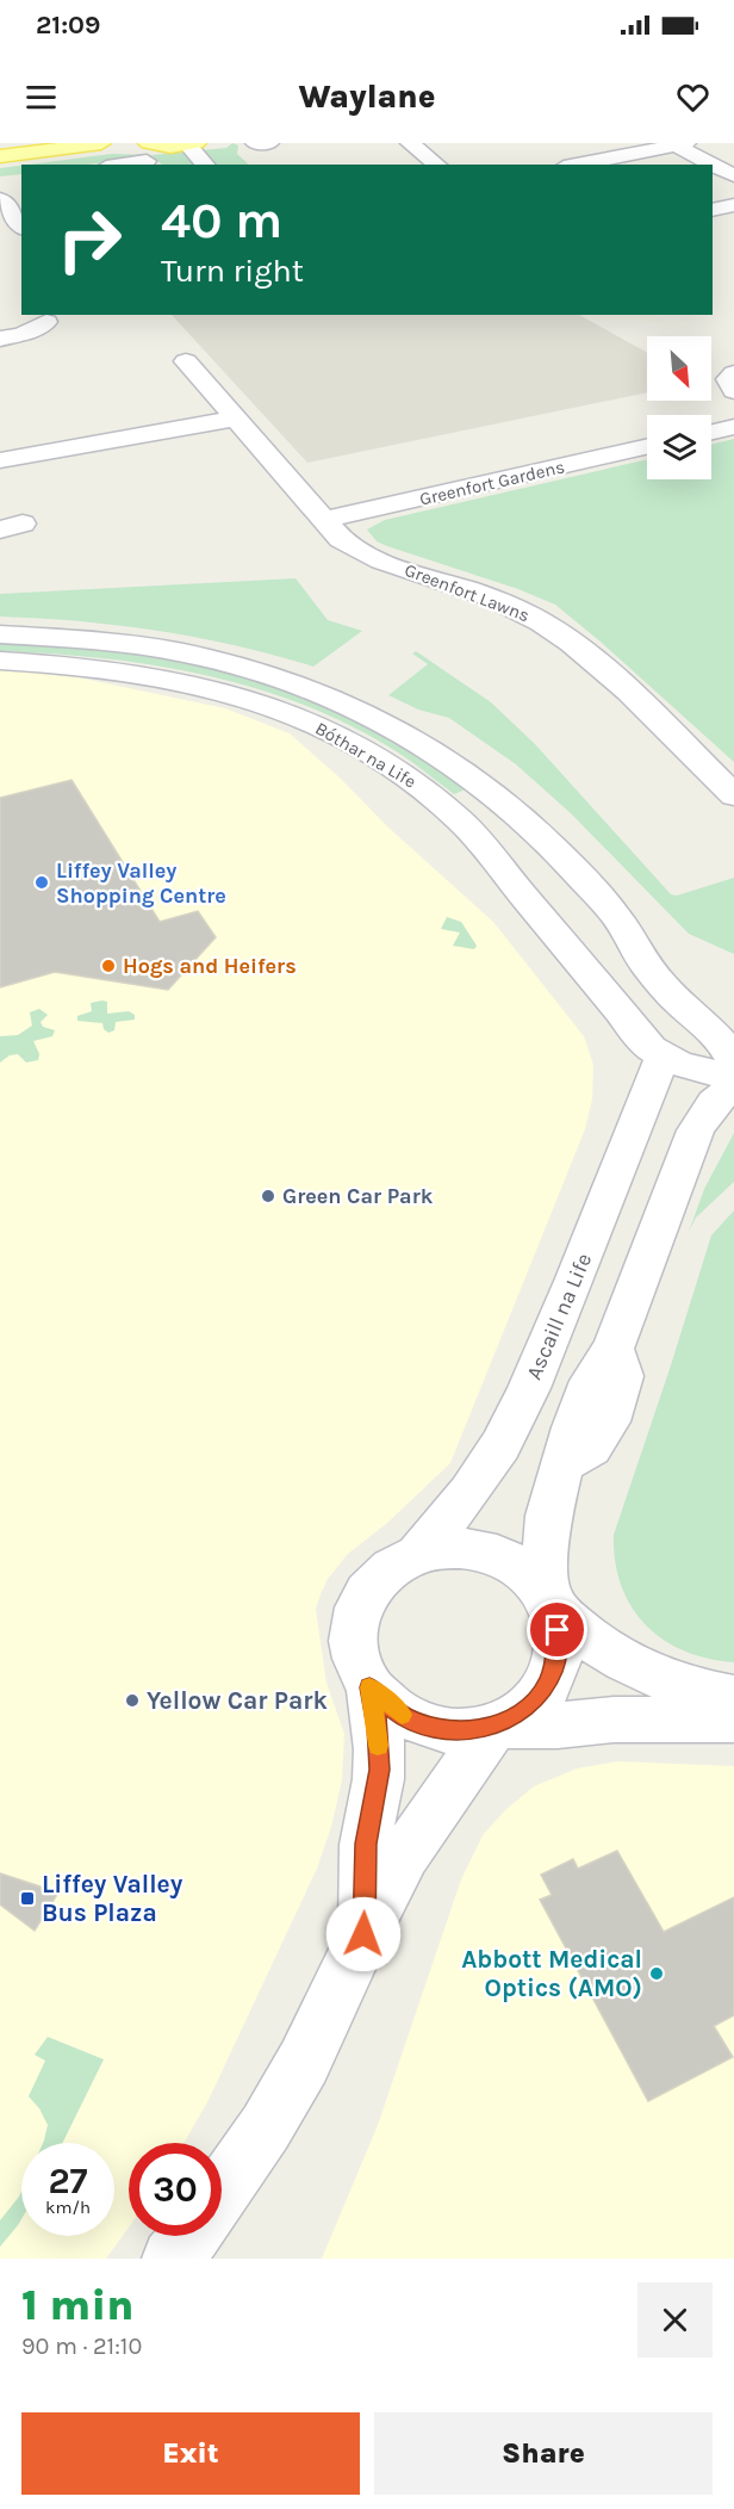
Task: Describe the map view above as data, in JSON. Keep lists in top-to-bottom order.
{
  "streets": {
    "street": [
      "Greenfort Gardens",
      "Greenfort Lawns",
      "Bóthar na Life",
      "Ascaill na Life"
    ]
  },
  "crossings": [
    ["Greenfort Gardens", "Greenfort Lawns"],
    ["Bóthar na Life", "Ascaill na Life"]
  ],
  "places": {
    "other": [
      "Liffey Valley Shopping Centre",
      "Hogs and Heifers",
      "Green Car Park",
      "Yellow Car Park",
      "Abbott Medical Optics (AMO)"
    ],
    "transit": ["Liffey Valley Bus Plaza"]
  },
  "north": "bottom right",
  "page": {
    "status": "21:09",
    "header": "Waylane",
    "turn": ["40 m", "Turn right"],
    "speed": "27 km/h",
    "limit": "30",
    "heading": ["1 min", "90 m · 21:10"],
    "buttons": ["Exit", "Share"]
  }
}
